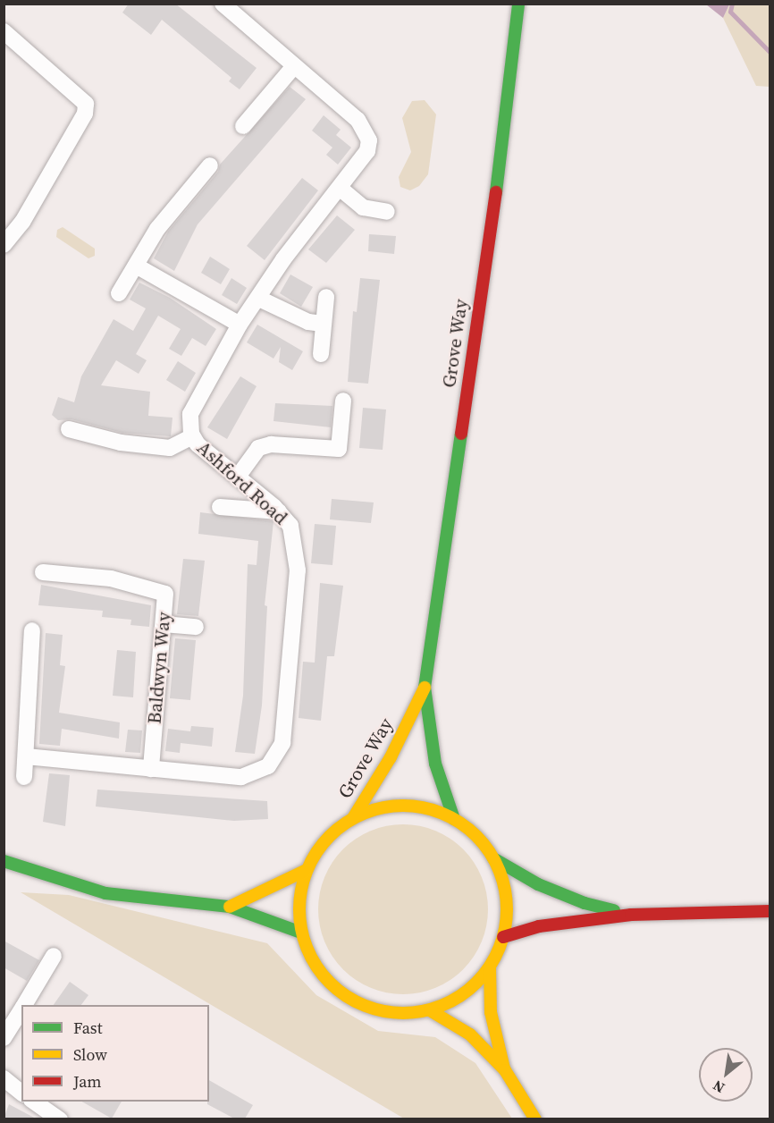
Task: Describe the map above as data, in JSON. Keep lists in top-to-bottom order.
{
  "streets": {
    "main road": ["Grove Way"],
    "street": ["Ashford Road", "Baldwyn Way"]
  },
  "crossings": [
    ["Ashford Road", "Baldwyn Way"]
  ],
  "legend": ["Fast", "Slow", "Jam"],
  "north": "bottom left"
}
